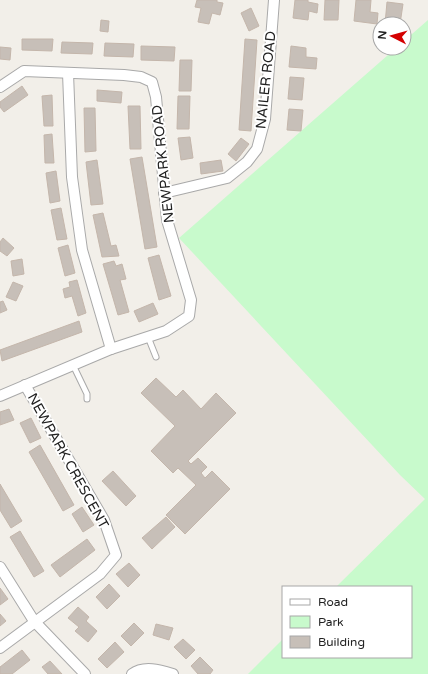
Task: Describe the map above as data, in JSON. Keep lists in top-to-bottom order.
{
  "streets": {
    "street": ["NAILER ROAD", "NEWPARK ROAD", "NEWPARK CRESCENT"]
  },
  "crossings": [
    ["NAILER ROAD", "NEWPARK ROAD"],
    ["NEWPARK ROAD", "NEWPARK CRESCENT"]
  ],
  "legend": ["Road", "Park", "Building"],
  "north": "left"
}
